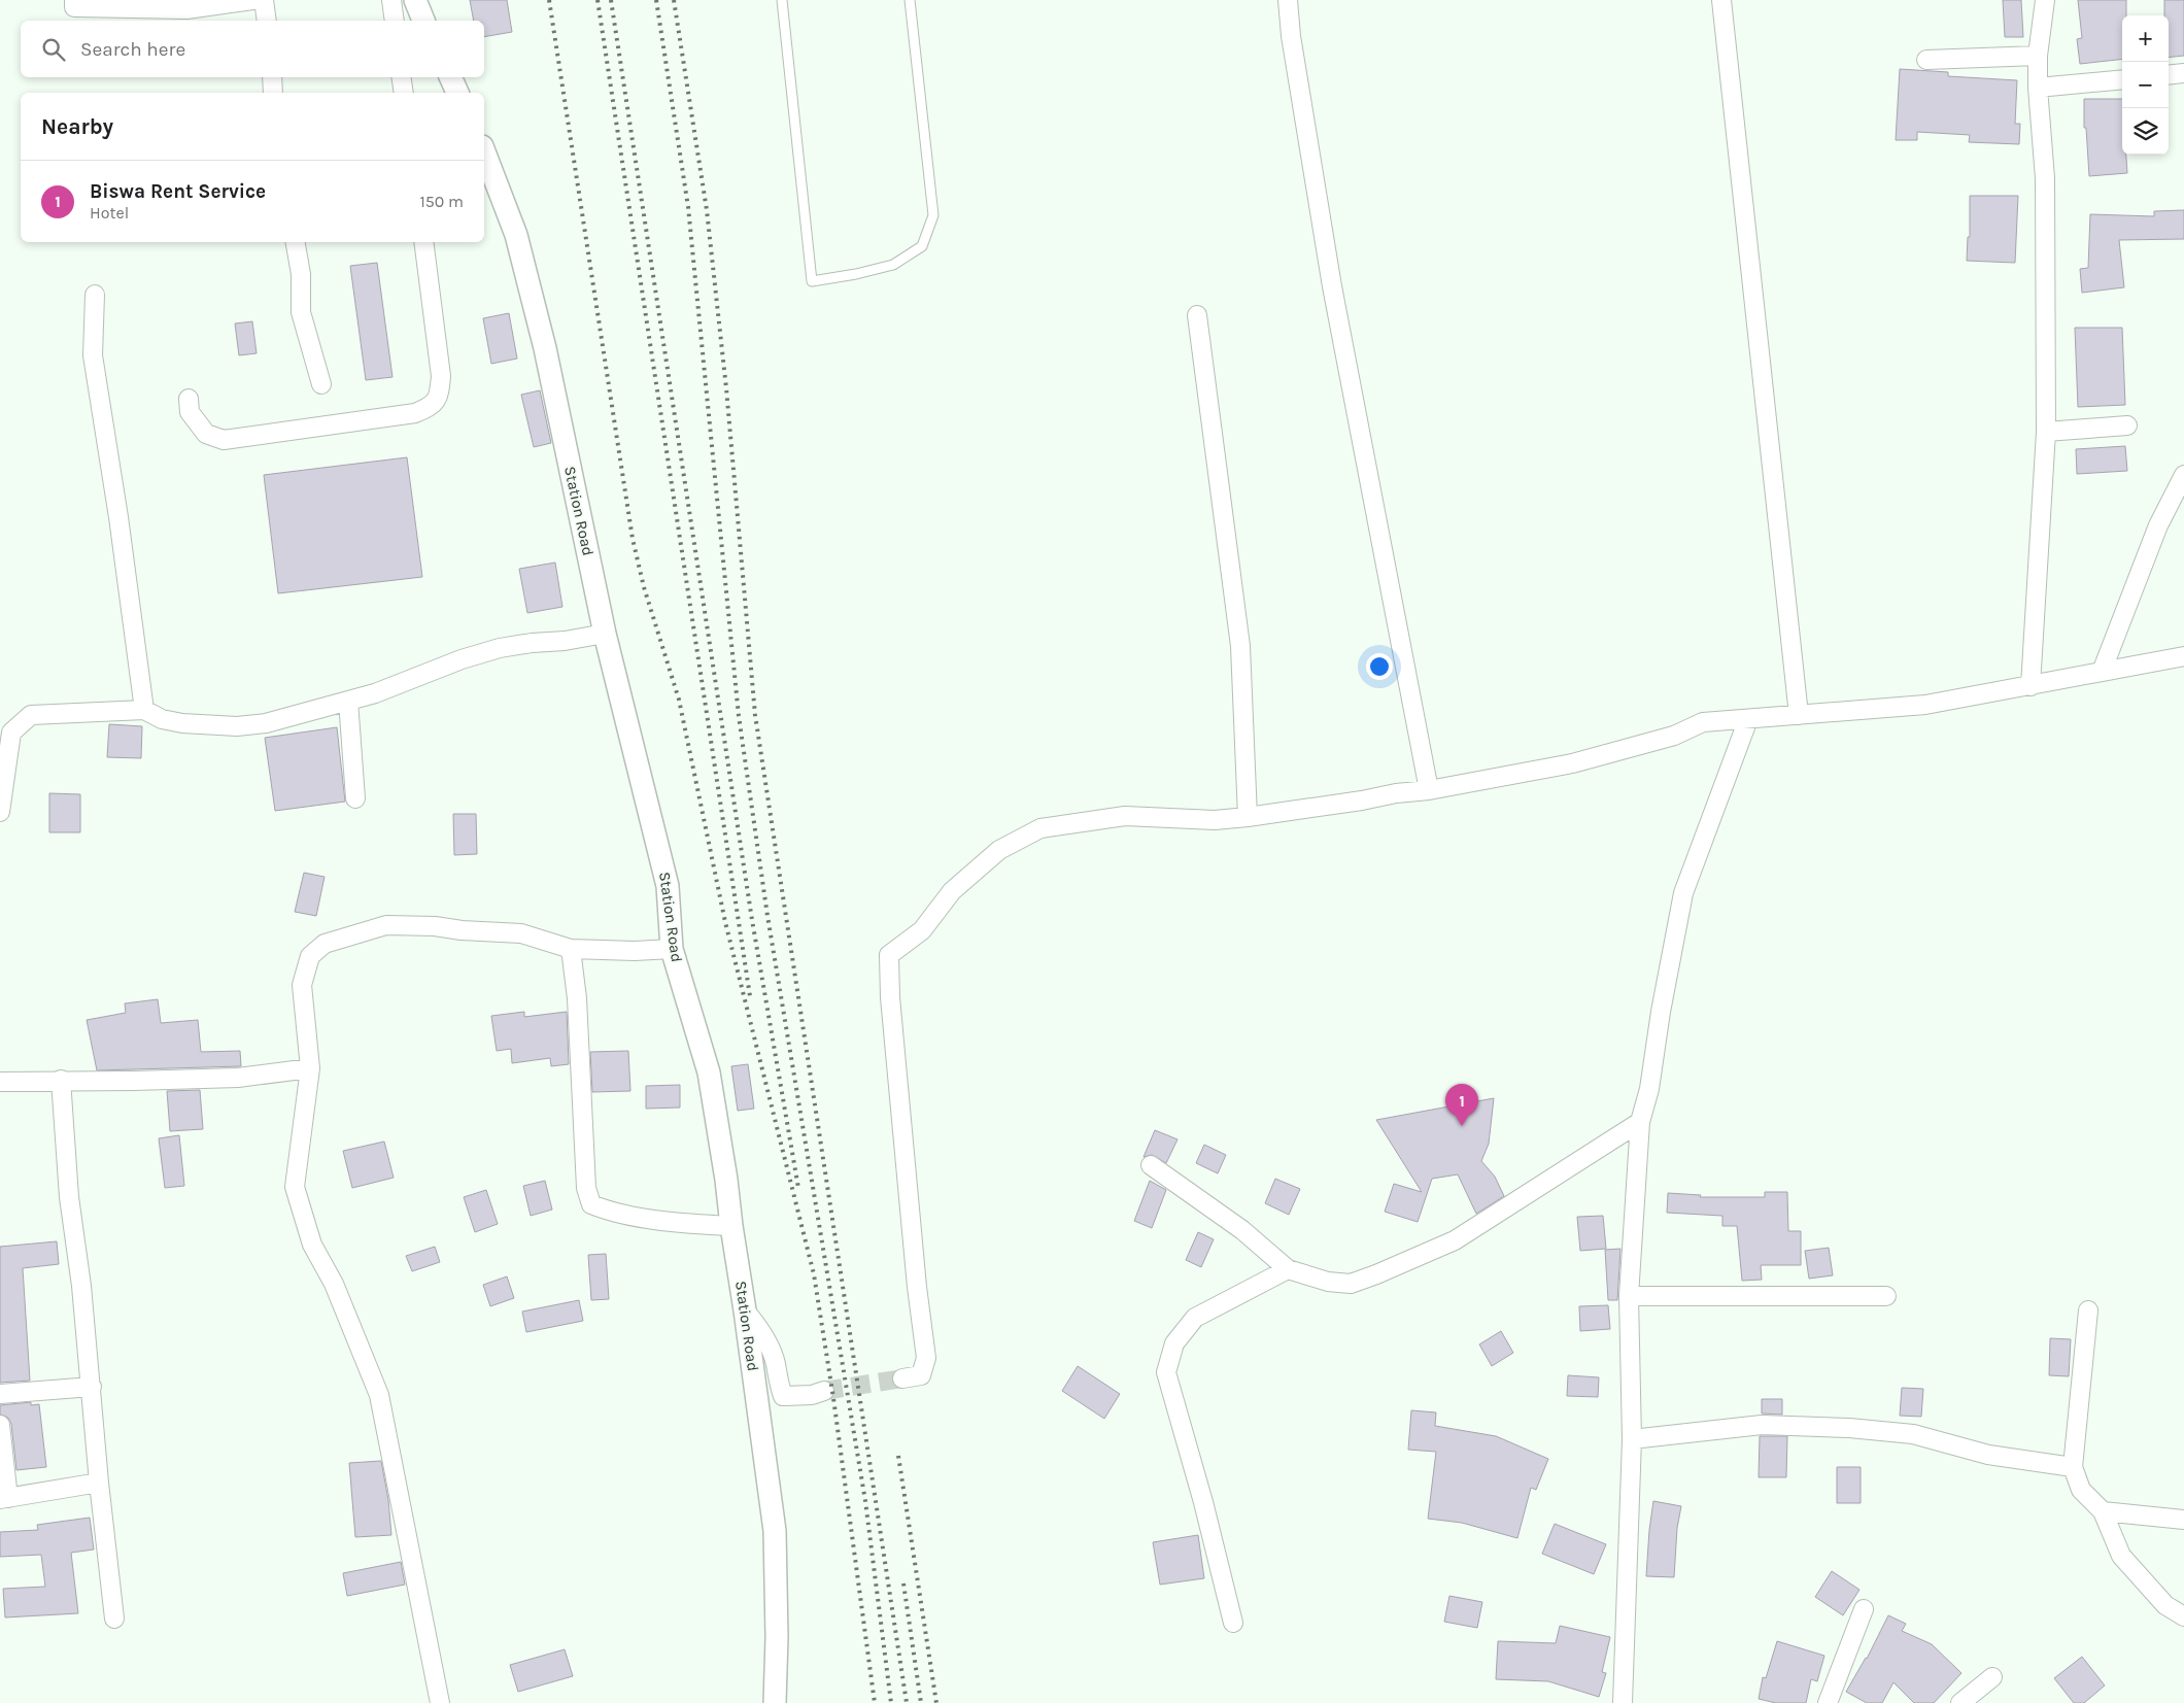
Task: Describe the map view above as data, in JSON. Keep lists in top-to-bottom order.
{
  "streets": {
    "street": ["Station Road"]
  },
  "page": {
    "map_buttons": ["+", "−"],
    "search": "Search here",
    "heading": "Nearby",
    "list": [
      {
        "mark": "1",
        "name": "Biswa Rent Service",
        "note": "Hotel",
        "value": "150 m"
      }
    ],
    "pins": "1"
  }
}
